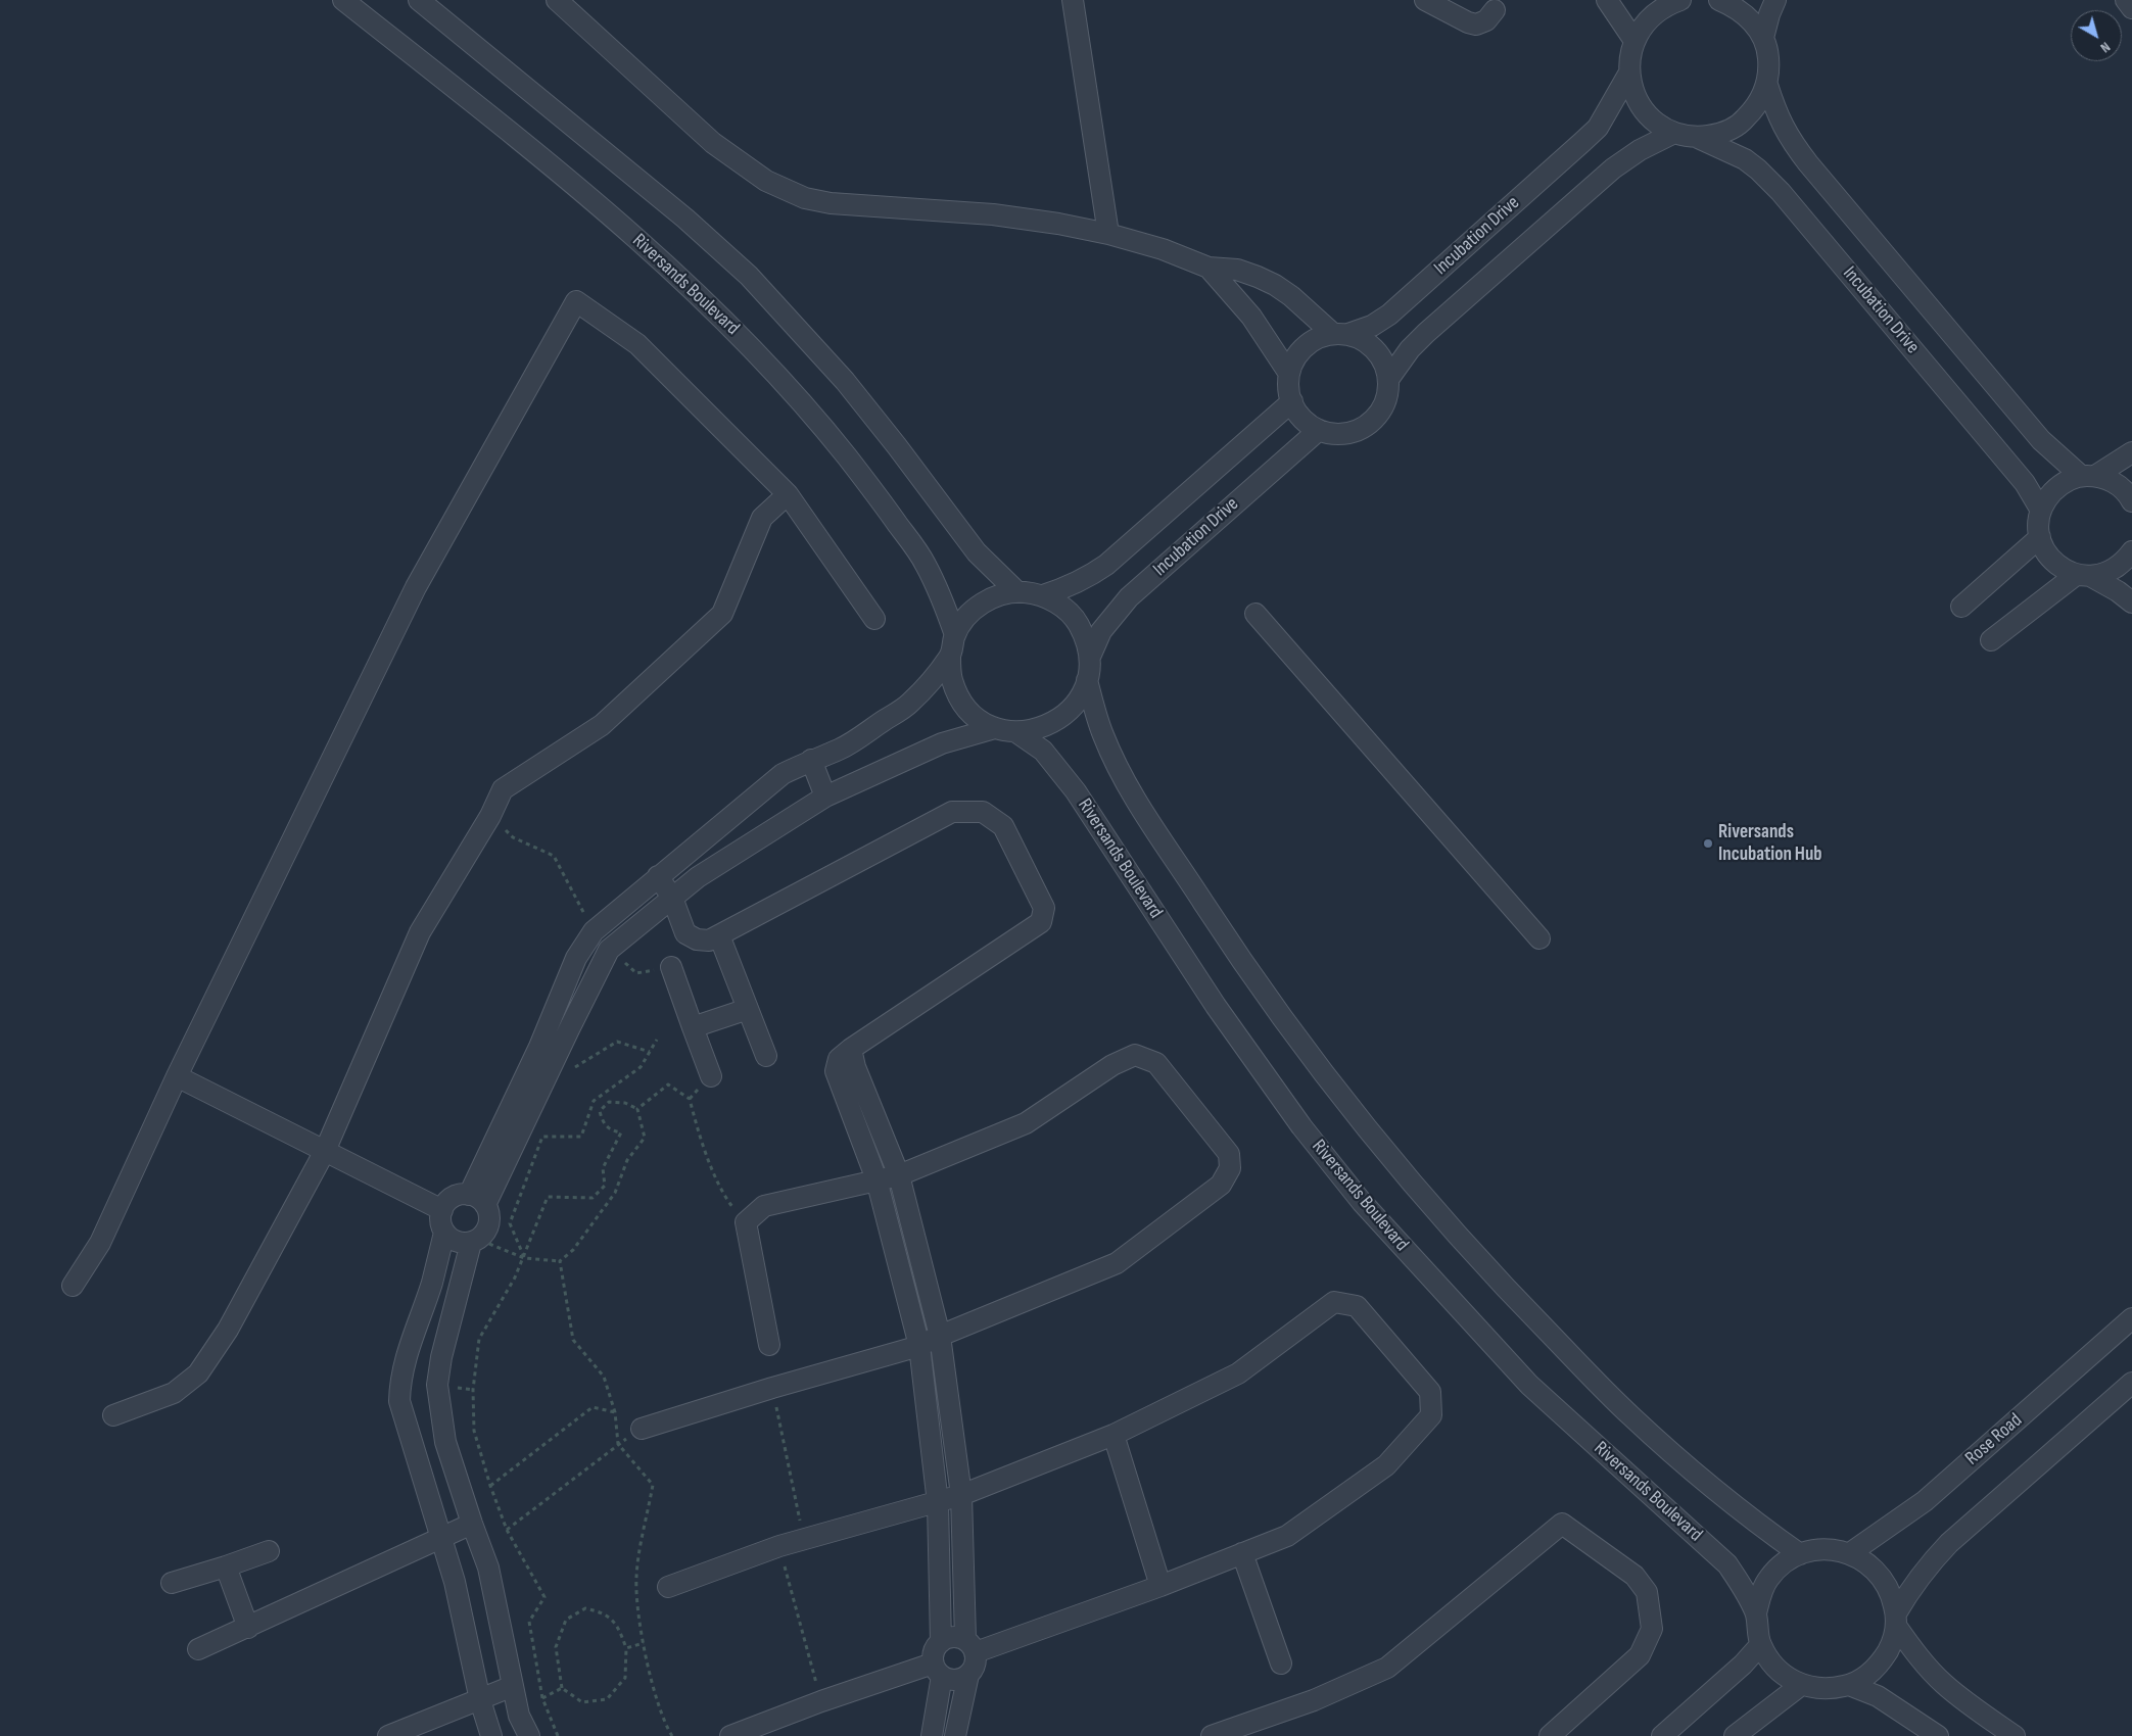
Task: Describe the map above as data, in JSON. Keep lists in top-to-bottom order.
{
  "streets": {
    "street": ["Incubation Drive", "Riversands Boulevard", "Rose Road"]
  },
  "crossings": [
    ["Incubation Drive", "Riversands Boulevard"],
    ["Riversands Boulevard", "Rose Road"]
  ],
  "places": ["Riversands Incubation Hub"],
  "north": "bottom right"
}
